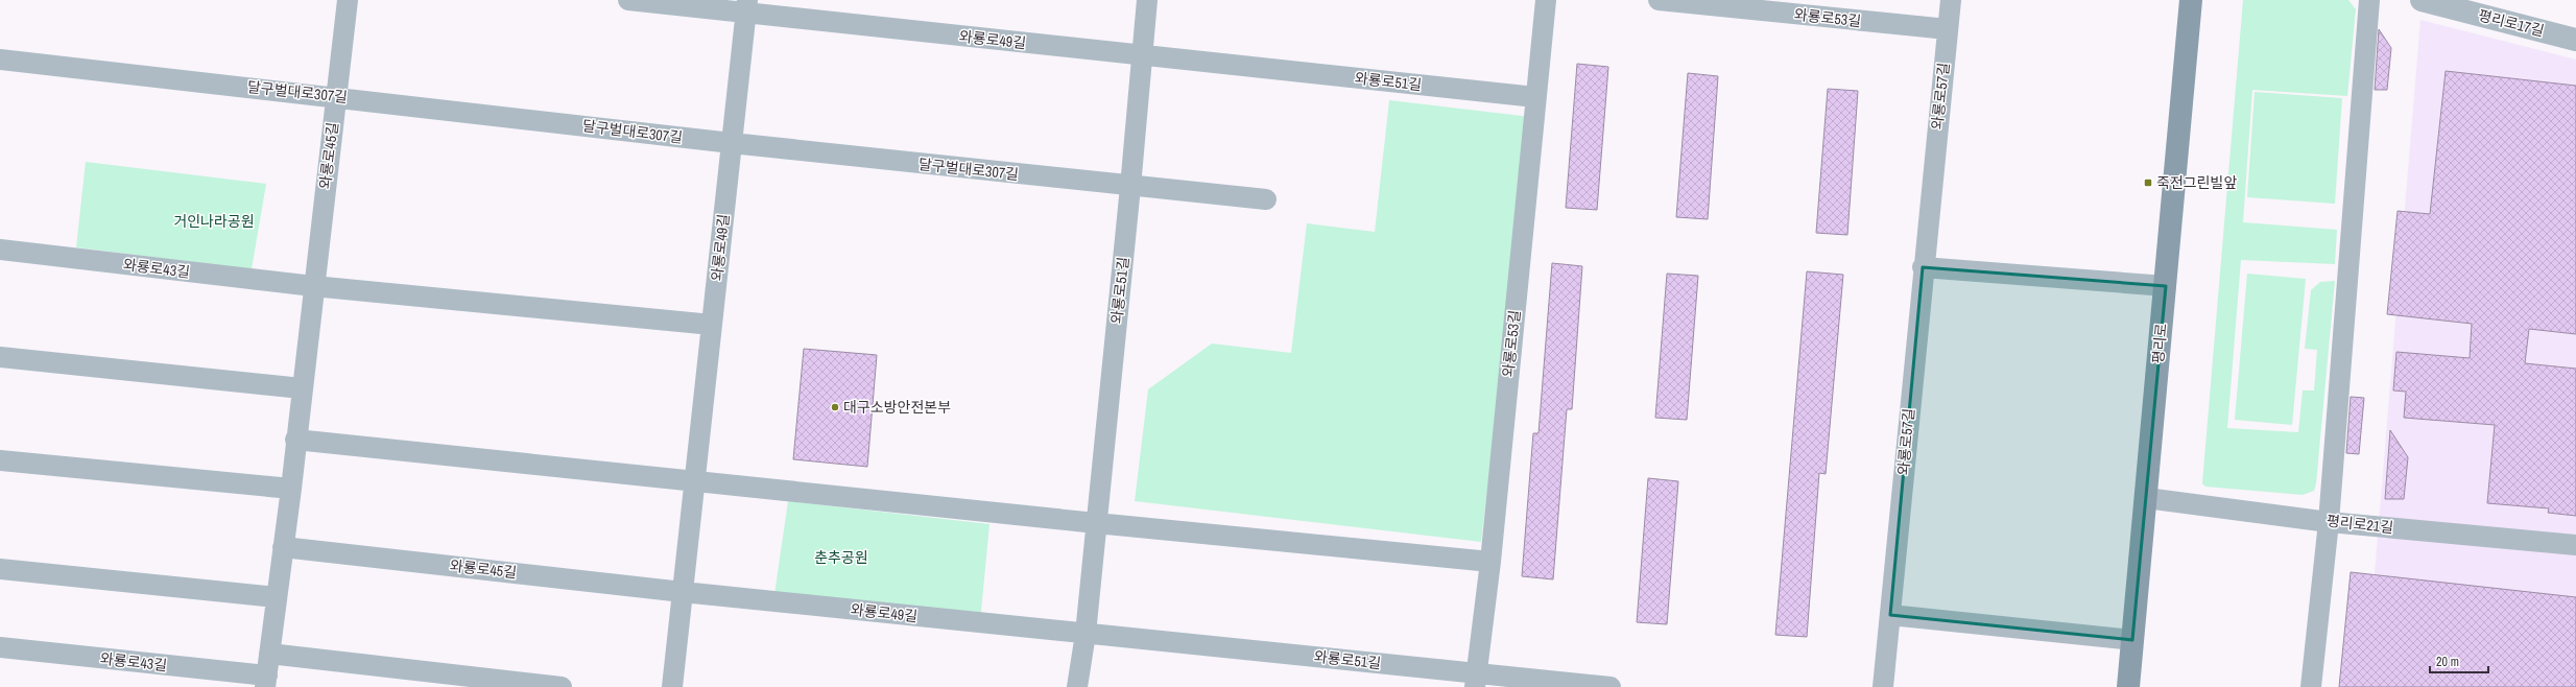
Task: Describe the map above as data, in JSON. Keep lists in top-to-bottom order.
{
  "streets": {
    "main road": ["평리로"],
    "street": [
      "와룡로53길",
      "평리로17길",
      "와룡로49길",
      "와룡로51길",
      "달구벌대로307길",
      "와룡로57길",
      "와룡로45길",
      "와룡로43길",
      "평리로21길"
    ]
  },
  "crossings": [
    ["와룡로53길", "와룡로51길"],
    ["와룡로53길", "와룡로57길"],
    ["와룡로49길", "와룡로51길"],
    ["와룡로49길", "달구벌대로307길"],
    ["와룡로49길", "와룡로45길"],
    ["와룡로51길", "달구벌대로307길"],
    ["달구벌대로307길", "와룡로45길"],
    ["와룡로45길", "와룡로43길"],
    ["평리로", "평리로21길"]
  ],
  "parks": ["거인나라공원", "춘추공원"],
  "places": {
    "transit": ["죽전그린빌앞"],
    "other": ["대구소방안전본부"]
  },
  "scale_bar": "20 m"
}
